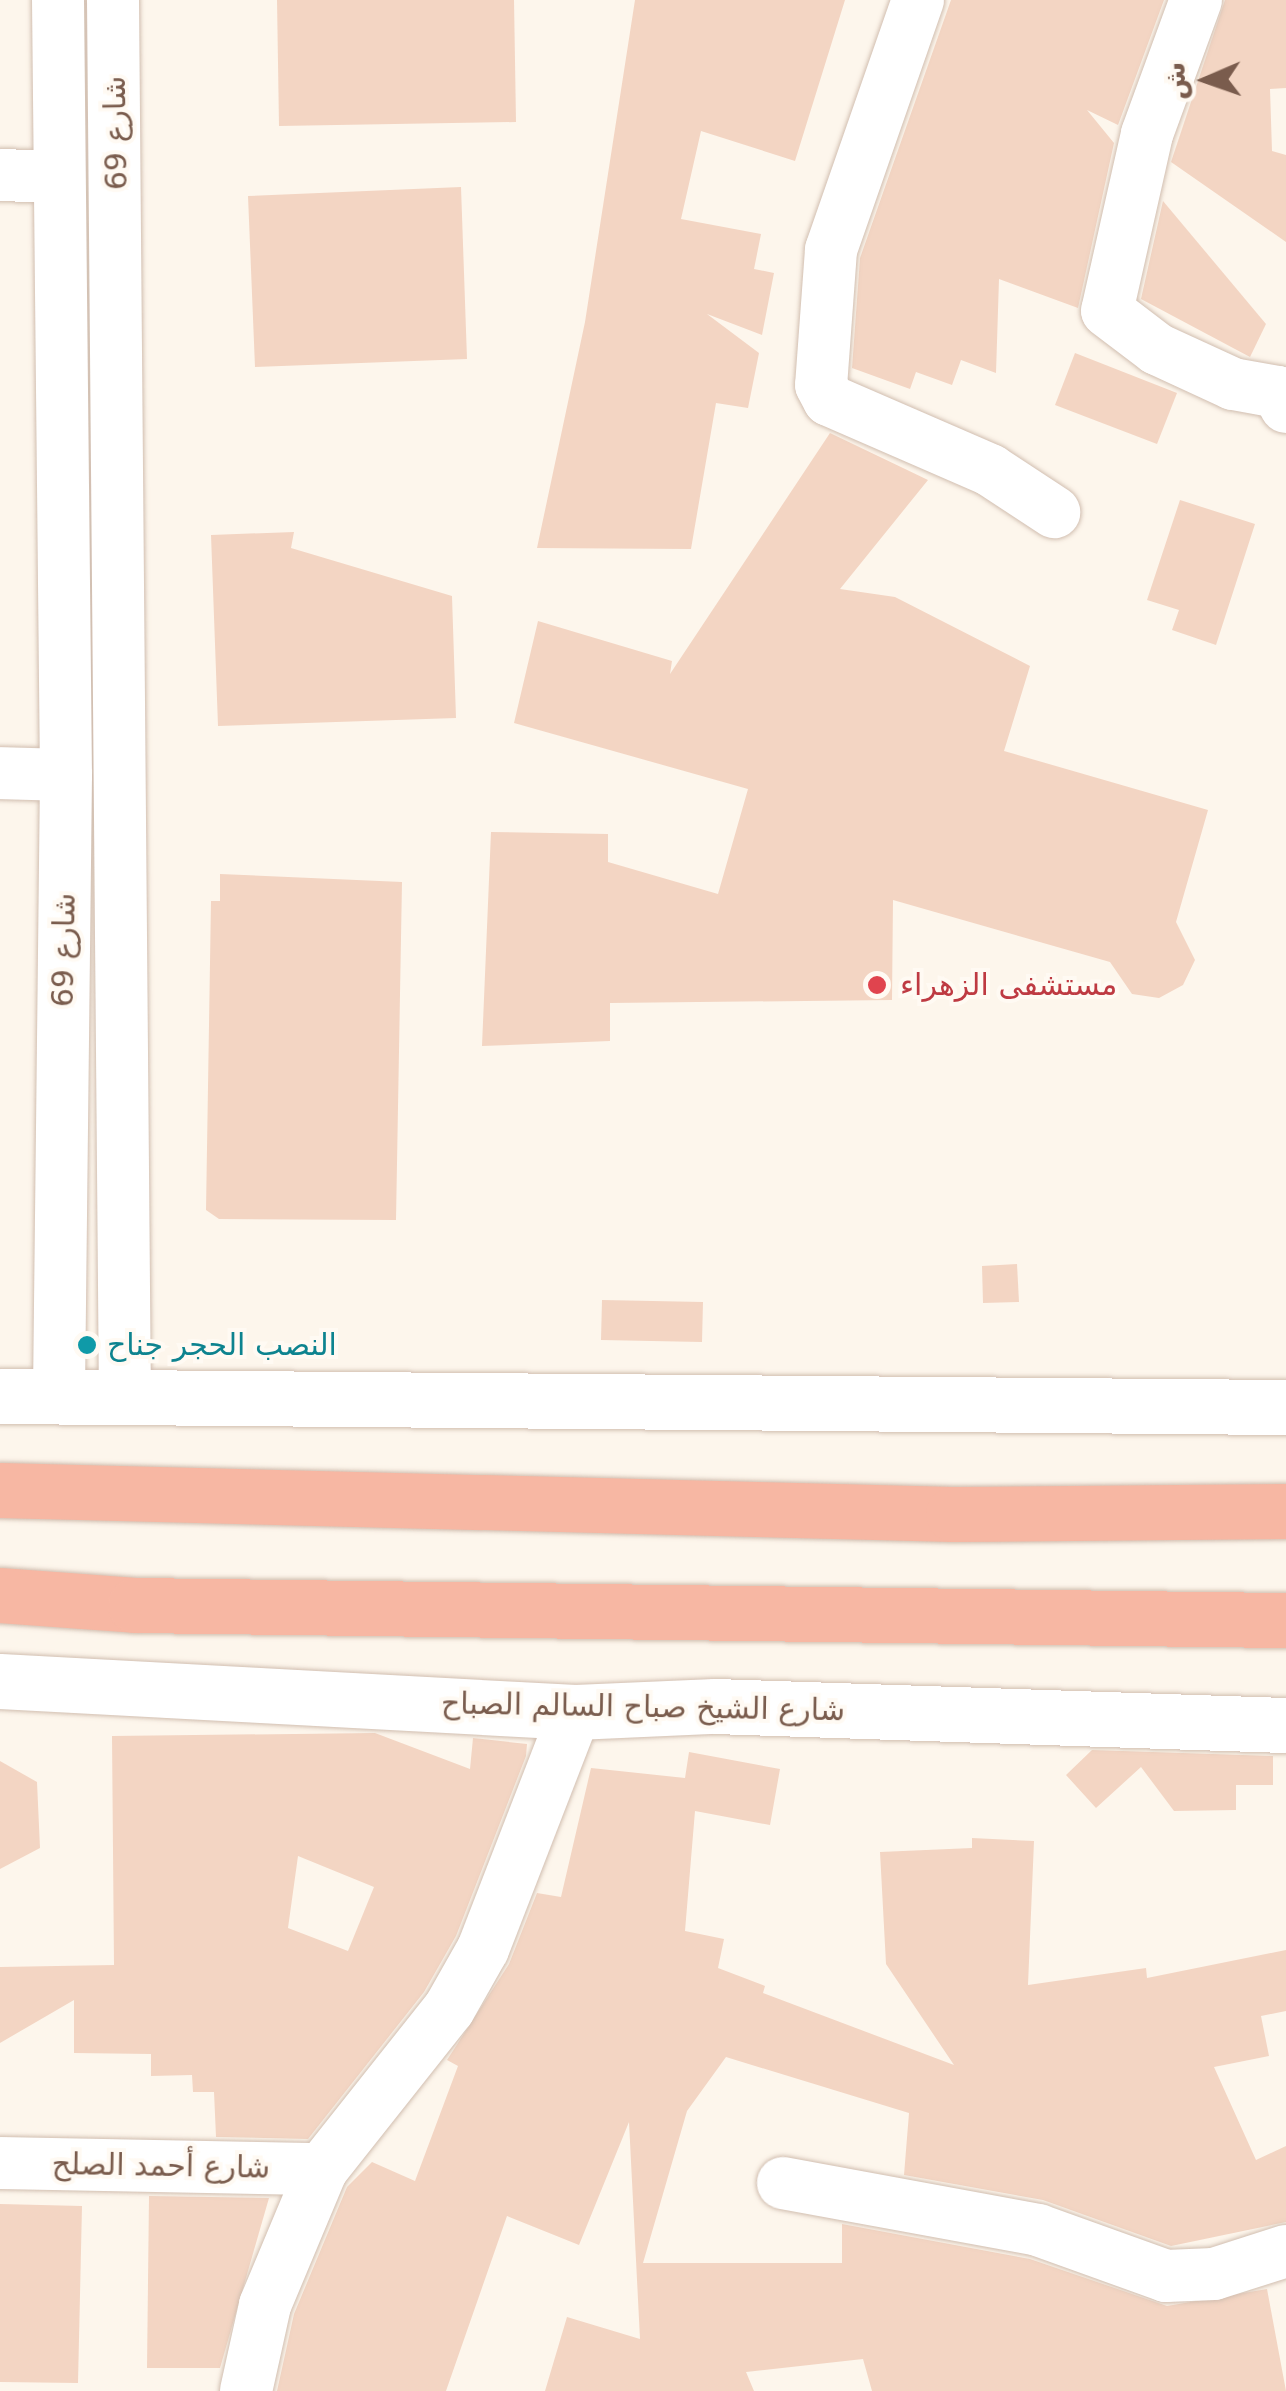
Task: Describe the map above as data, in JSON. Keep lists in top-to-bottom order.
{
  "streets": {
    "street": ["شارع 69", "شارع الشيخ صباح السالم الصباح", "شارع أحمد الصلح"]
  },
  "places": ["مستشفى الزهراء", "النصب الحجر جناح"],
  "north": "left"
}
